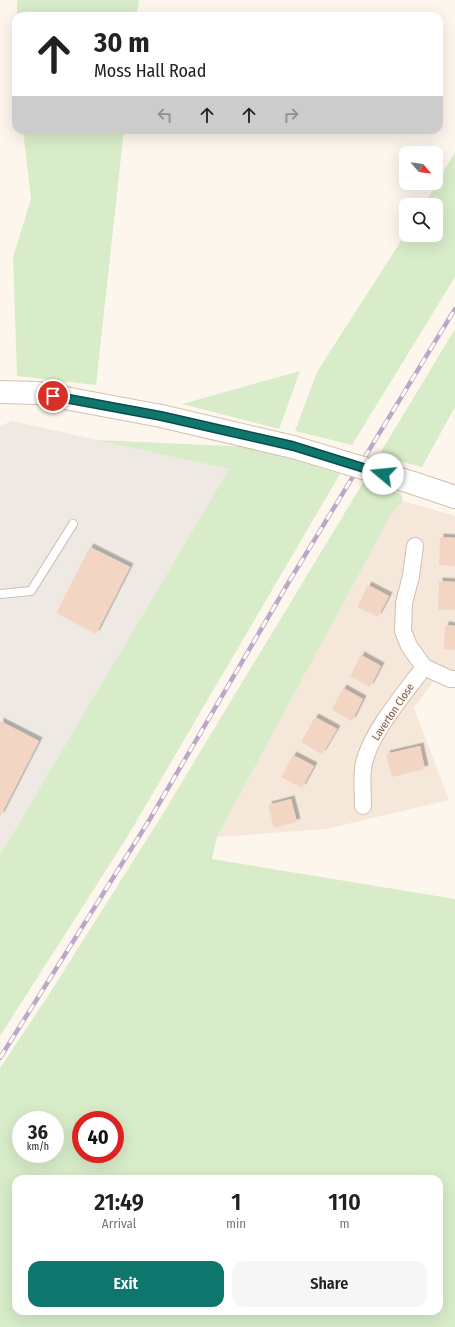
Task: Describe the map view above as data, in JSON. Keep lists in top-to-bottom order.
{
  "streets": {
    "street": ["Laverton Close"]
  },
  "north": "bottom right",
  "page": {
    "turn": ["30 m", "Moss Hall Road"],
    "speed": "36 km/h",
    "limit": "40",
    "eta": [
      "21:49",
      "Arrival",
      "1",
      "min",
      "110",
      "m"
    ],
    "buttons": ["Exit", "Share"]
  }
}
